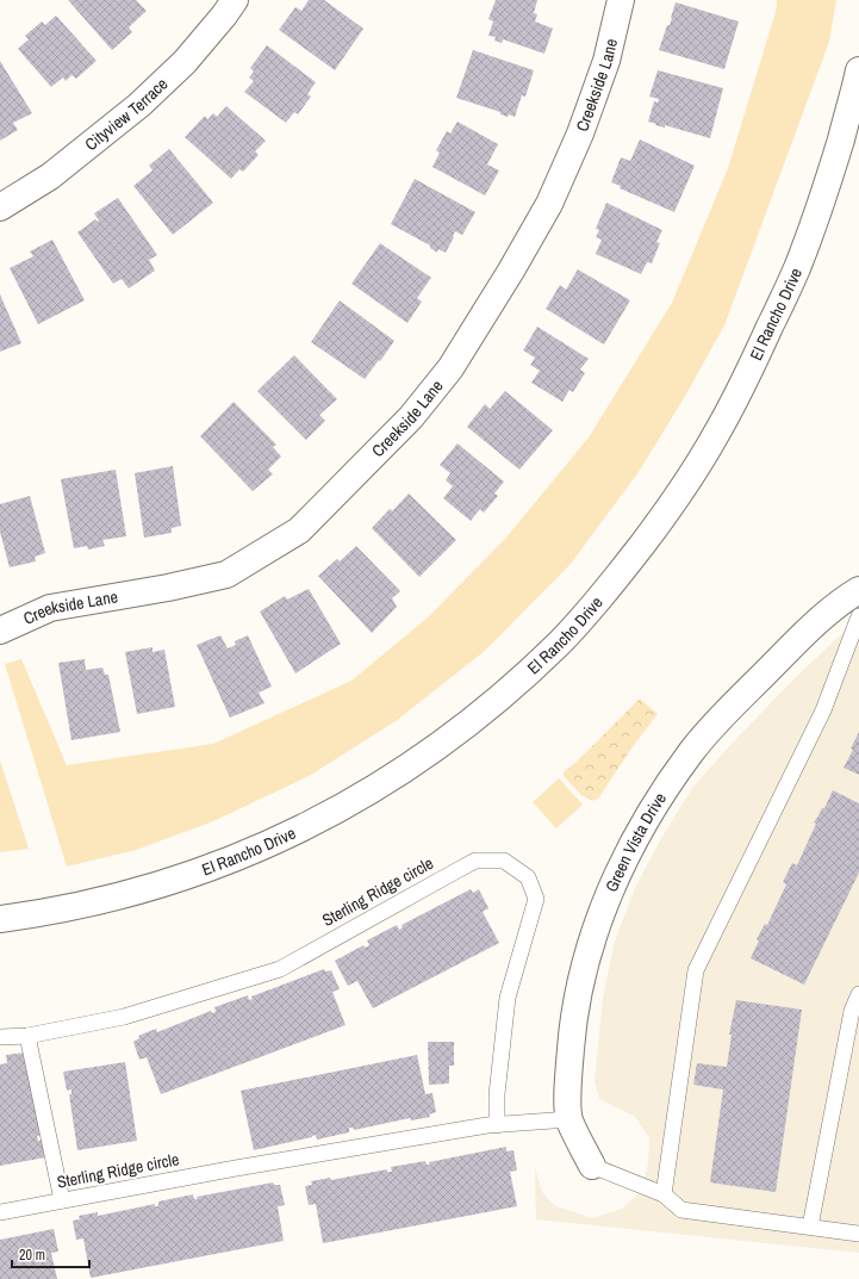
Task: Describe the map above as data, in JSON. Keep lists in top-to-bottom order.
{
  "streets": {
    "street": [
      "Creekside Lane",
      "Cityview Terrace",
      "El Rancho Drive",
      "Green Vista Drive"
    ],
    "lane": ["Sterling Ridge circle"]
  },
  "crossings": [
    ["Green Vista Drive", "Sterling Ridge circle"]
  ],
  "scale_bar": "20 m"
}
